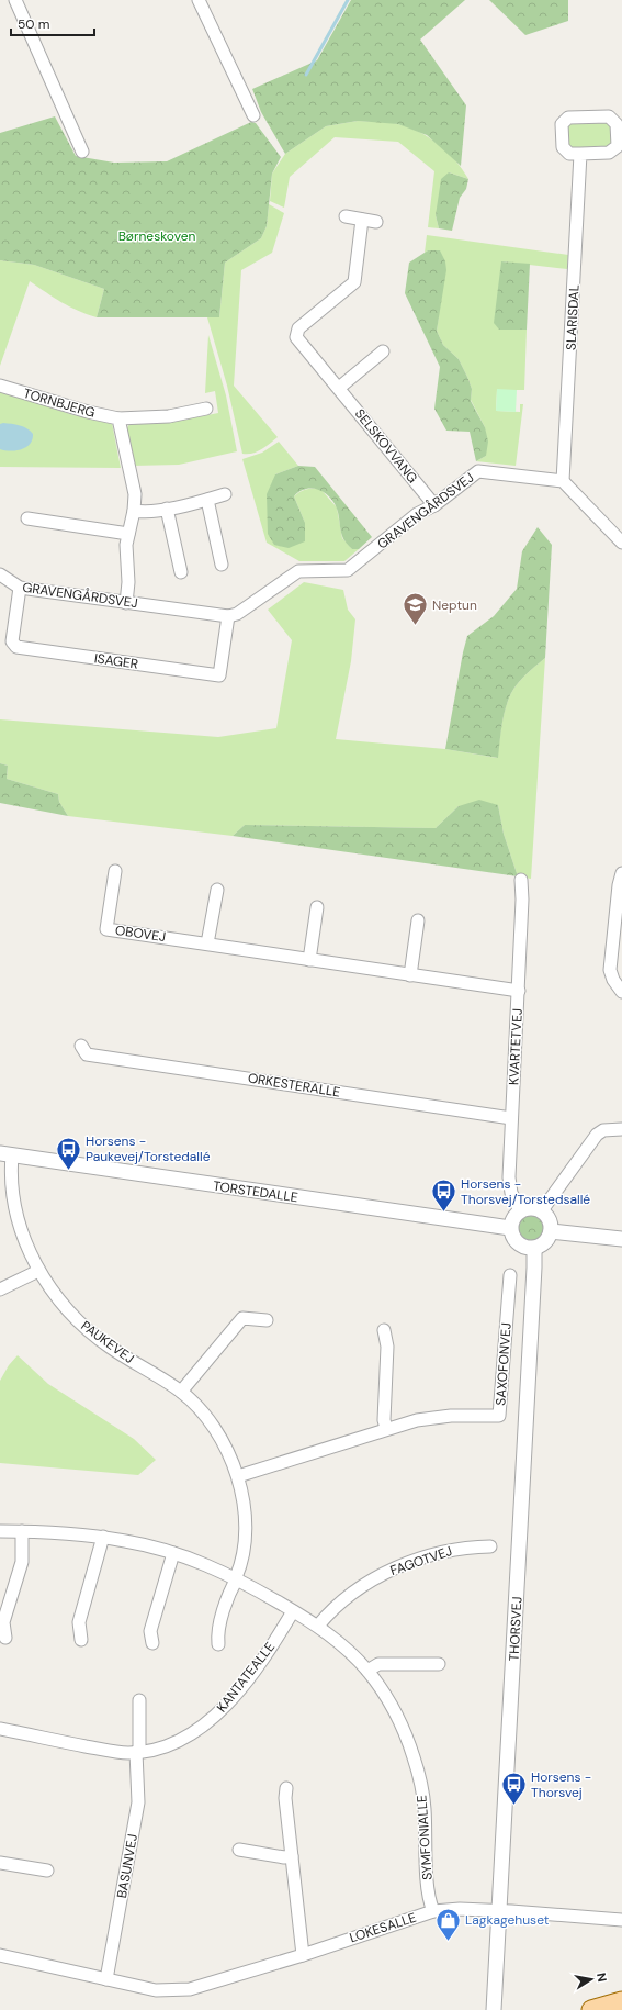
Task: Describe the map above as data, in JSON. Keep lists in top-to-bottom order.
{
  "streets": {
    "street": [
      "SLARISDAL",
      "TORNBJERG",
      "SELSKOVVANG",
      "GRAVENGÅRDSVEJ",
      "ISAGER",
      "OBOVEJ",
      "KVARTETVEJ",
      "ORKESTERALLE",
      "TORSTEDALLE",
      "PAUKEVEJ",
      "SAXOFONVEJ",
      "FAGOTVEJ",
      "THORSVEJ",
      "KANTATEALLE",
      "SYMFONIALLE",
      "BASUNVEJ",
      "LOKESALLE"
    ]
  },
  "crossings": [
    ["SLARISDAL", "GRAVENGÅRDSVEJ"],
    ["SELSKOVVANG", "GRAVENGÅRDSVEJ"],
    ["GRAVENGÅRDSVEJ", "ISAGER"],
    ["OBOVEJ", "KVARTETVEJ"],
    ["KVARTETVEJ", "ORKESTERALLE"],
    ["KVARTETVEJ", "TORSTEDALLE"],
    ["KVARTETVEJ", "THORSVEJ"],
    ["TORSTEDALLE", "PAUKEVEJ"],
    ["TORSTEDALLE", "THORSVEJ"],
    ["PAUKEVEJ", "SAXOFONVEJ"],
    ["PAUKEVEJ", "SYMFONIALLE"],
    ["FAGOTVEJ", "SYMFONIALLE"],
    ["THORSVEJ", "LOKESALLE"],
    ["KANTATEALLE", "SYMFONIALLE"],
    ["KANTATEALLE", "BASUNVEJ"],
    ["SYMFONIALLE", "LOKESALLE"],
    ["BASUNVEJ", "LOKESALLE"]
  ],
  "parks": ["Børneskoven"],
  "places": {
    "school or university": ["Neptun"],
    "bus stop": ["Horsens - Paukevej/Torstedallé", "Horsens - Thorsvej/Torstedsallé", "Horsens - Thorsvej"],
    "shop": ["Lagkagehuset"]
  },
  "scale_bar": "50 m",
  "north": "right"
}
